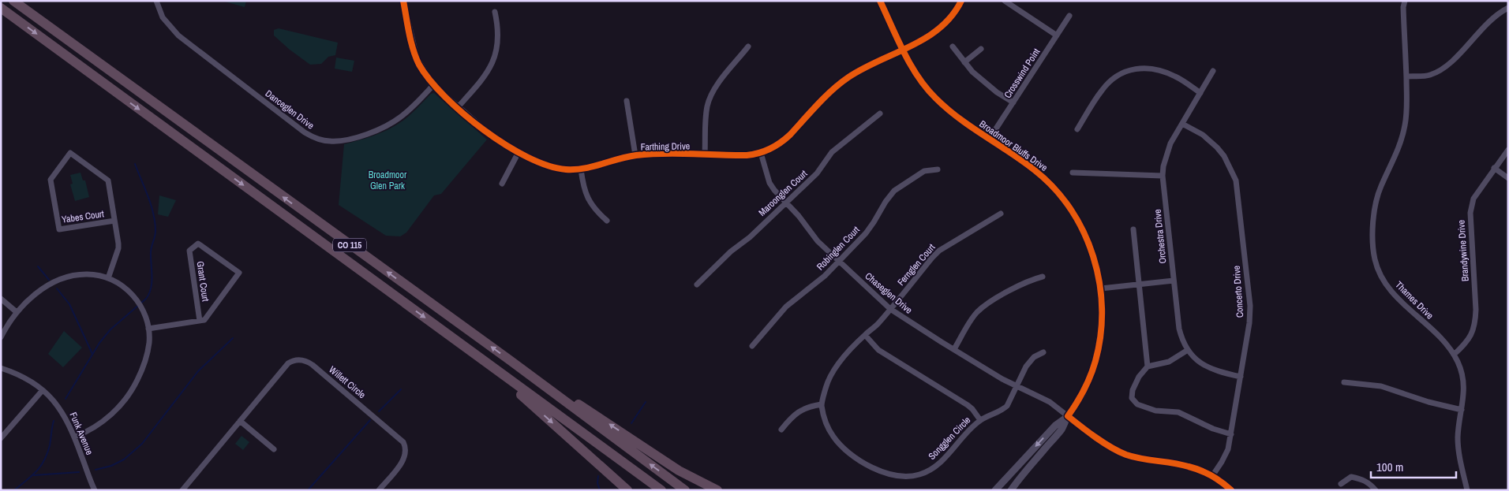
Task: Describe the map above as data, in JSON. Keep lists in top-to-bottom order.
{
  "streets": {
    "highway": ["CO 115"],
    "street": [
      "Crosswind Point",
      "Danceglen Drive",
      "Broadmoor Bluffs Drive",
      "Farthing Drive",
      "Maroonglen Court",
      "Yabes Court",
      "Orchestra Drive",
      "Robinglen Court",
      "Brandywine Drive",
      "Fernglen Court",
      "Grant Court",
      "Concerto Drive",
      "Chaseglen Drive",
      "Thames Drive",
      "Willett Circle",
      "Funk Avenue",
      "Songglen Circle"
    ]
  },
  "crossings": [
    ["Crosswind Point", "Broadmoor Bluffs Drive"],
    ["Danceglen Drive", "Farthing Drive"],
    ["Broadmoor Bluffs Drive", "Farthing Drive"],
    ["Broadmoor Bluffs Drive", "Chaseglen Drive"],
    ["Farthing Drive", "Chaseglen Drive"],
    ["Maroonglen Court", "Chaseglen Drive"],
    ["Orchestra Drive", "Concerto Drive"],
    ["Robinglen Court", "Chaseglen Drive"],
    ["Brandywine Drive", "Thames Drive"],
    ["Fernglen Court", "Chaseglen Drive"],
    ["Fernglen Court", "Songglen Circle"],
    ["Chaseglen Drive", "Songglen Circle"]
  ],
  "parks": ["Broadmoor Glen Park"],
  "scale_bar": "100 m"
}
